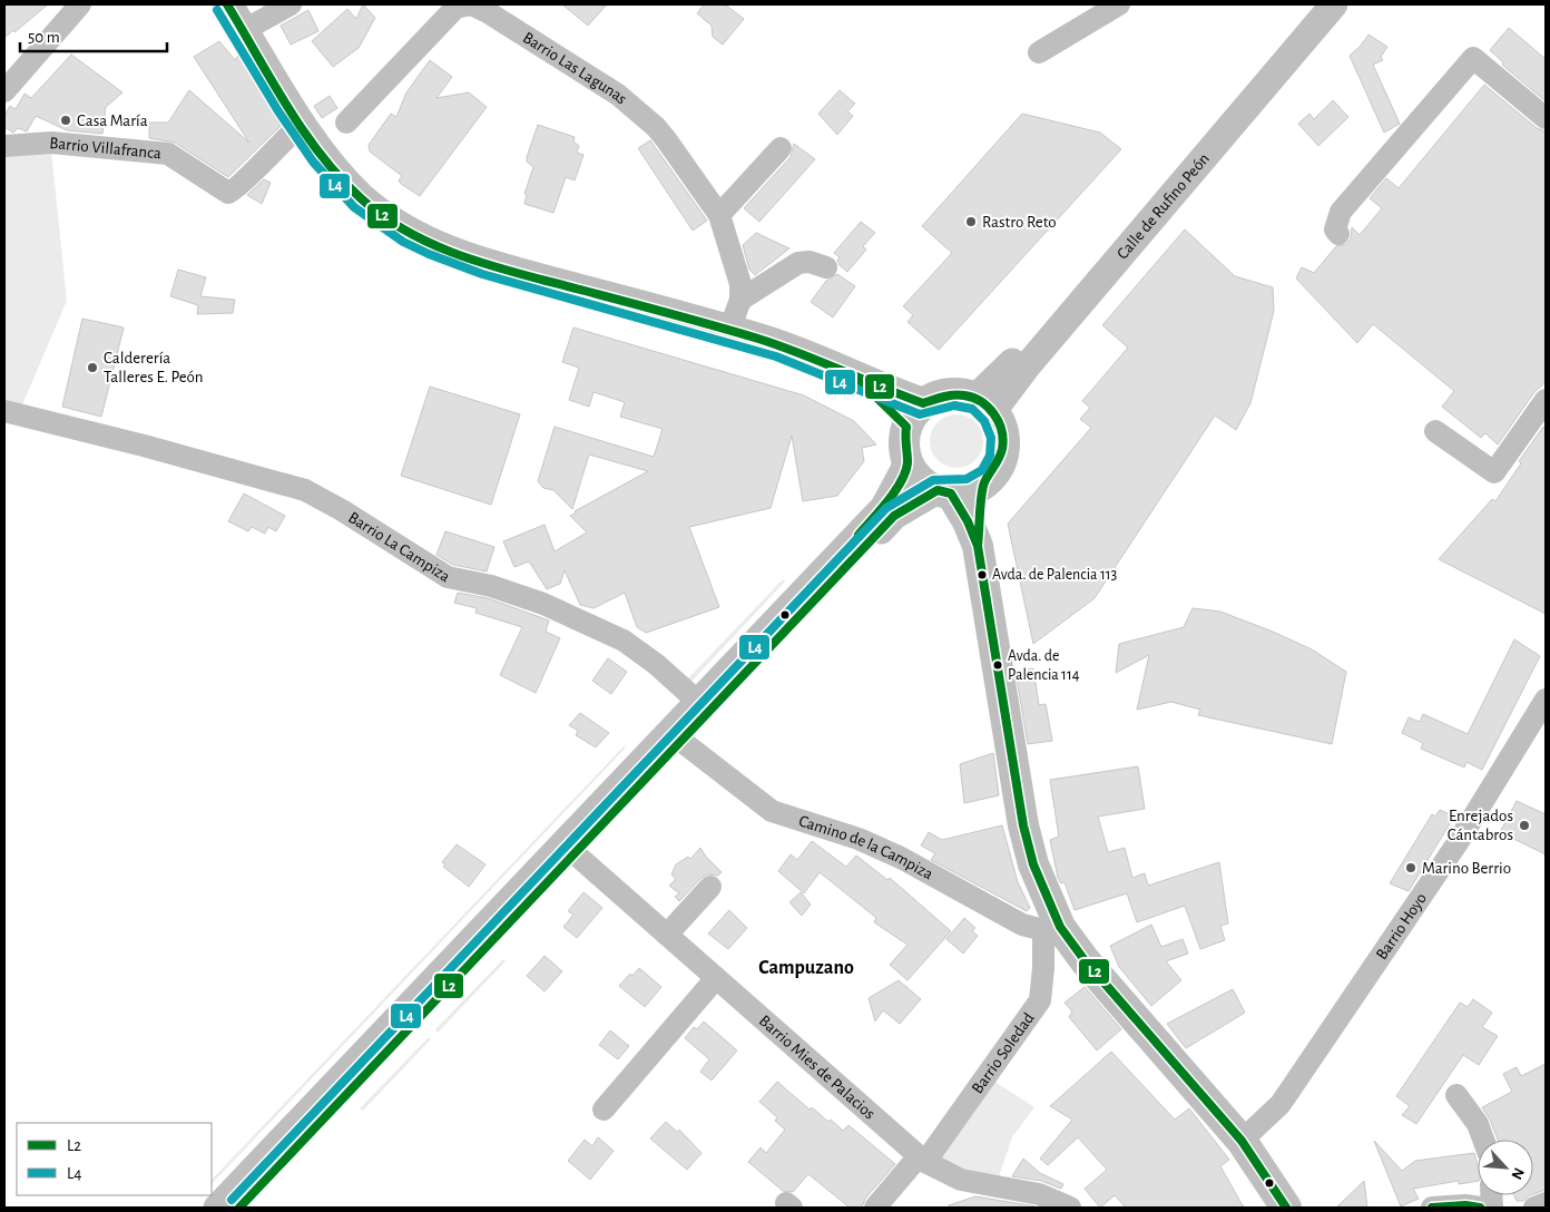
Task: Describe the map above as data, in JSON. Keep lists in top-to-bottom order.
{
  "streets": {
    "main road": ["Calle de Rufino Peón"],
    "street": [
      "Barrio Las Lagunas",
      "Barrio Villafranca",
      "Barrio La Campiza",
      "Camino de la Campiza",
      "Barrio Hoyo",
      "Barrio Soledad",
      "Barrio Mies de Palacios"
    ]
  },
  "crossings": [
    ["Camino de la Campiza", "Barrio Soledad"],
    ["Barrio Soledad", "Barrio Mies de Palacios"]
  ],
  "districts": ["Campuzano"],
  "places": [
    "Casa María",
    "Rastro Reto",
    "Calderería Talleres E. Peón",
    "Avda. de Palencia 113",
    "Avda. de Palencia 114",
    "Enrejados Cántabros",
    "Marino Berrio"
  ],
  "lines": ["transit line L2", "transit line L4"],
  "legend": ["L2", "L4"],
  "scale_bar": "50 m",
  "north": "bottom right"
}
